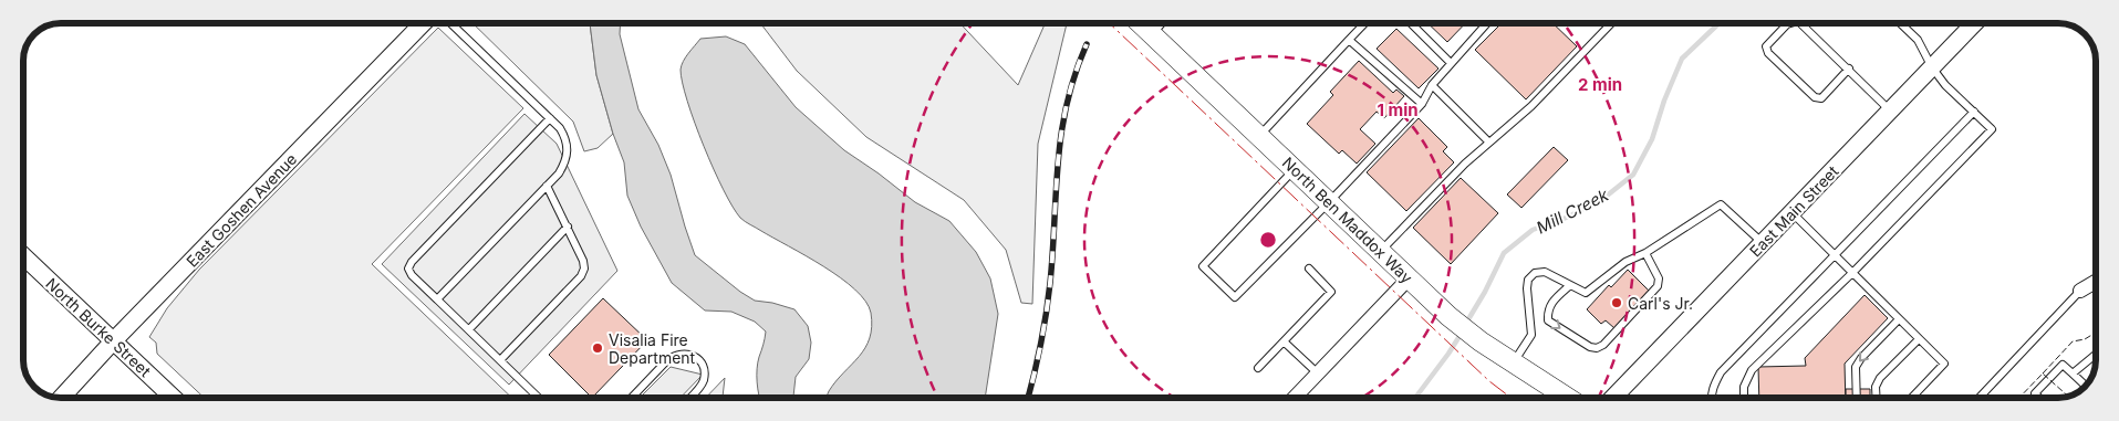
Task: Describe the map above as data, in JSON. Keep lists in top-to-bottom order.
{
  "streets": {
    "main road": ["North Ben Maddox Way"],
    "street": ["East Goshen Avenue", "East Main Street", "North Burke Street"]
  },
  "crossings": [
    ["East Goshen Avenue", "North Burke Street"]
  ],
  "water": ["Mill Creek"],
  "places": ["Carl's Jr.", "Visalia Fire Department"],
  "rings": ["2 min", "1 min"]
}
